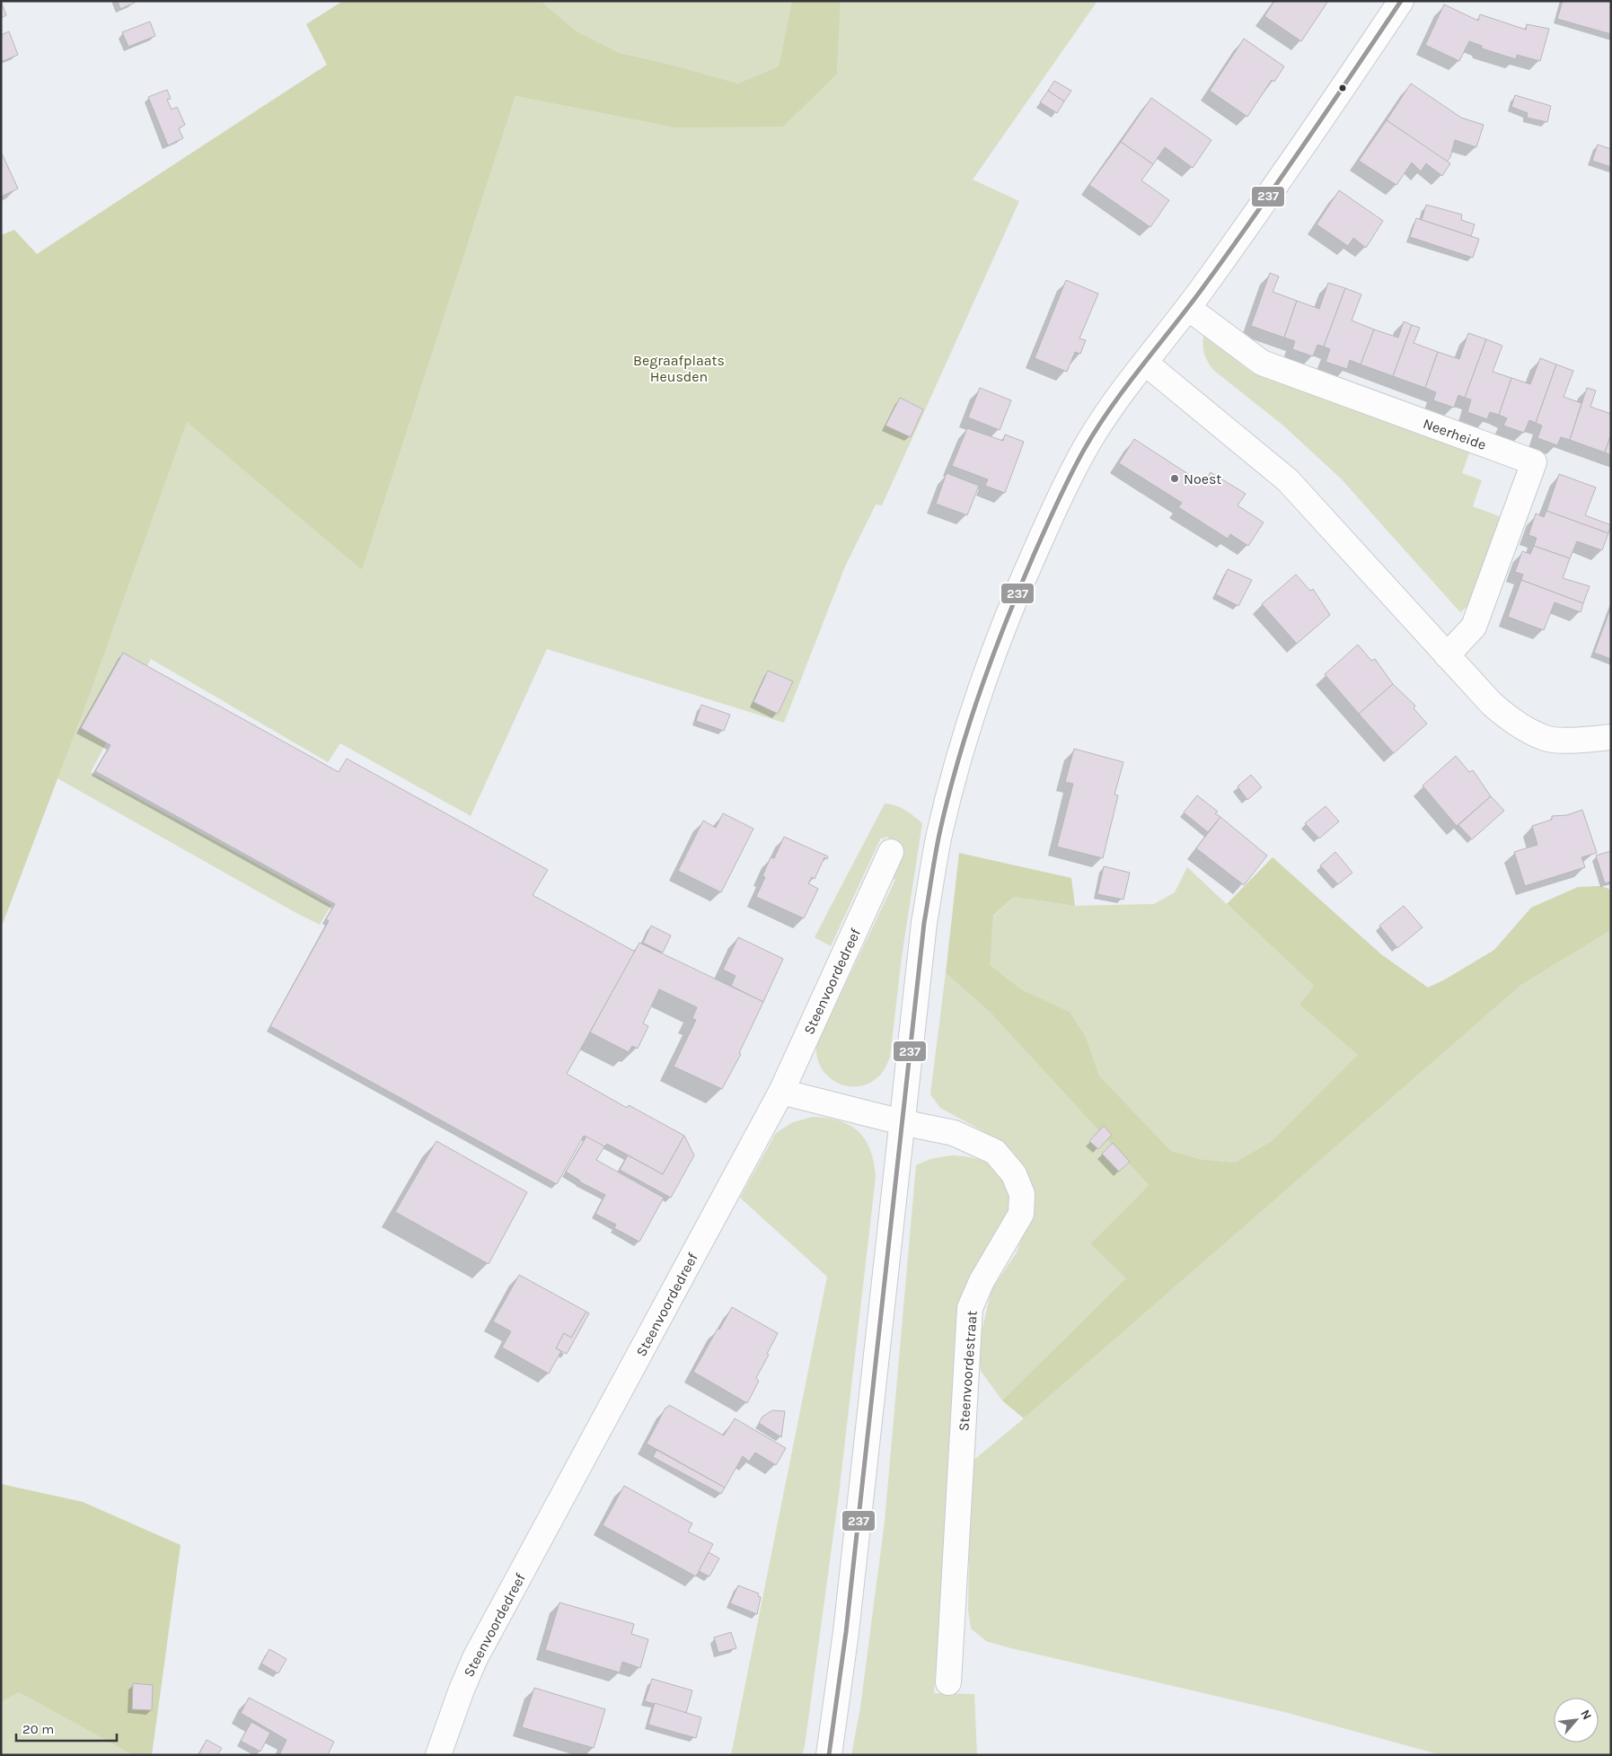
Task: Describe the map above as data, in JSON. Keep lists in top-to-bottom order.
{
  "streets": {
    "street": ["Neerheide", "Steenvoordedreef", "Steenvoordestraat"]
  },
  "crossings": [
    ["Steenvoordedreef", "Steenvoordestraat"]
  ],
  "parks": ["Begraafplaats Heusden"],
  "places": ["Noest"],
  "lines": ["transit line 237"],
  "scale_bar": "20 m",
  "north": "top right"
}
